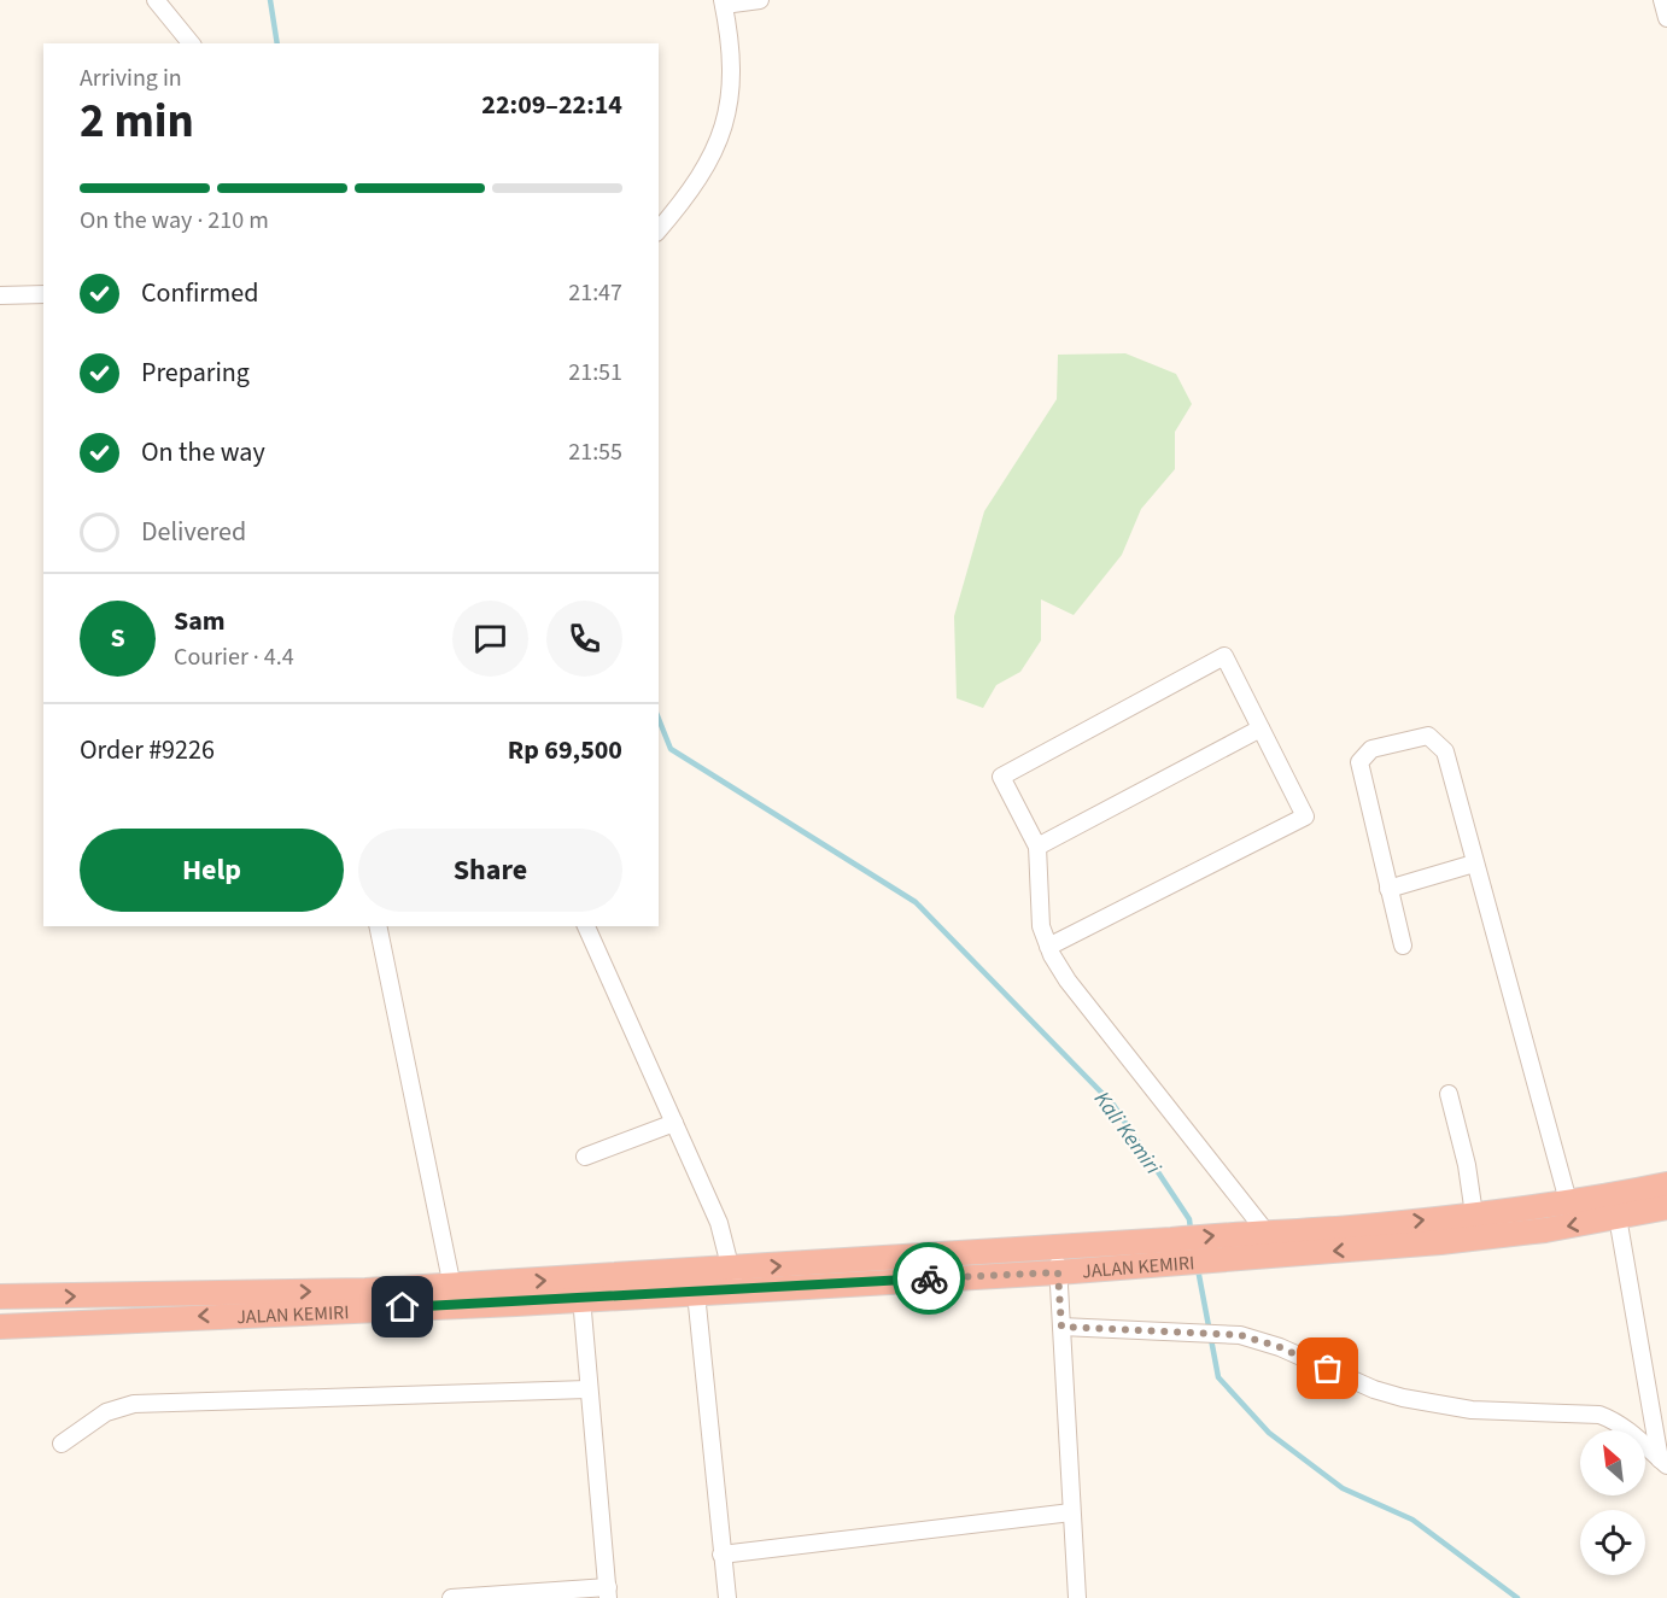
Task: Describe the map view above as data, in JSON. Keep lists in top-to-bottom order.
{
  "streets": {
    "highway": ["JALAN KEMIRI"]
  },
  "water": ["Kali Kemiri"],
  "north": "top left",
  "page": {
    "heading": ["2 min", "Arriving in", "22:09–22:14"],
    "panel": [
      "Sam",
      "Courier · 4.4",
      "Order #9226",
      "Rp 69,500"
    ],
    "bar": "On the way · 210 m",
    "list": [
      ["Confirmed", "21:47"],
      ["Preparing", "21:51"],
      ["On the way", "21:55"],
      "Delivered"
    ],
    "round": "S",
    "buttons": ["Help", "Share"]
  }
}
